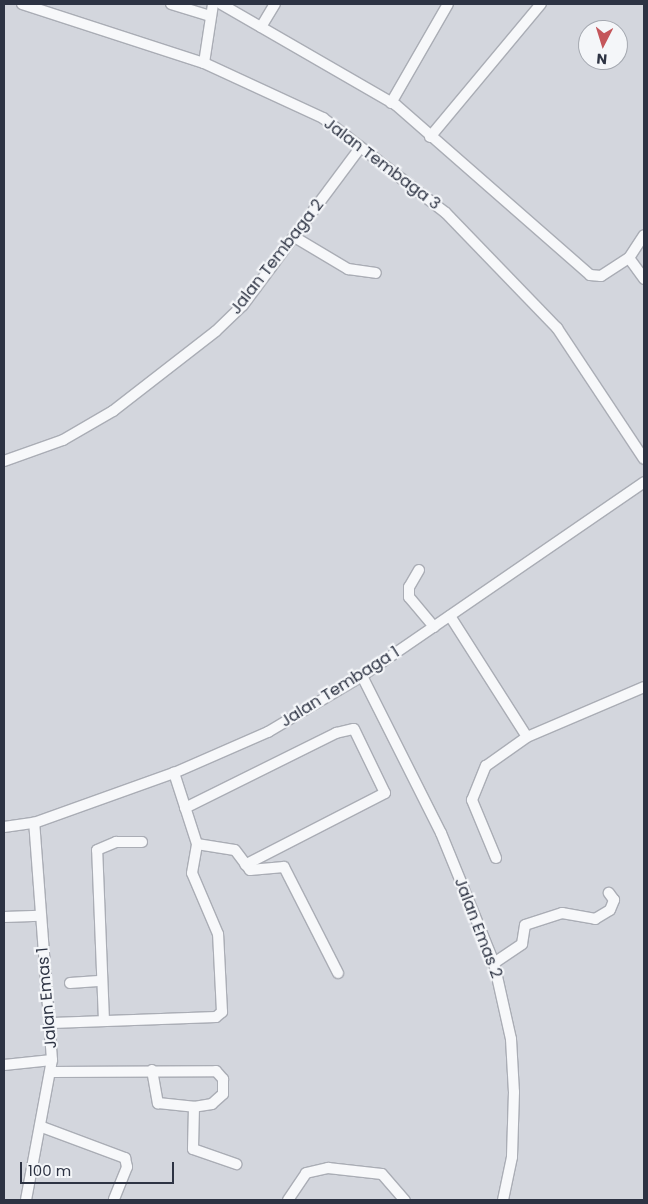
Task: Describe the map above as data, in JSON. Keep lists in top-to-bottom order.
{
  "streets": {
    "street": [
      "Jalan Tembaga 3",
      "Jalan Tembaga 2",
      "Jalan Tembaga 1",
      "Jalan Emas 2",
      "Jalan Emas 1"
    ]
  },
  "crossings": [
    ["Jalan Tembaga 3", "Jalan Tembaga 2"],
    ["Jalan Tembaga 1", "Jalan Emas 2"],
    ["Jalan Tembaga 1", "Jalan Emas 1"]
  ],
  "scale_bar": "100 m",
  "north": "bottom"
}
